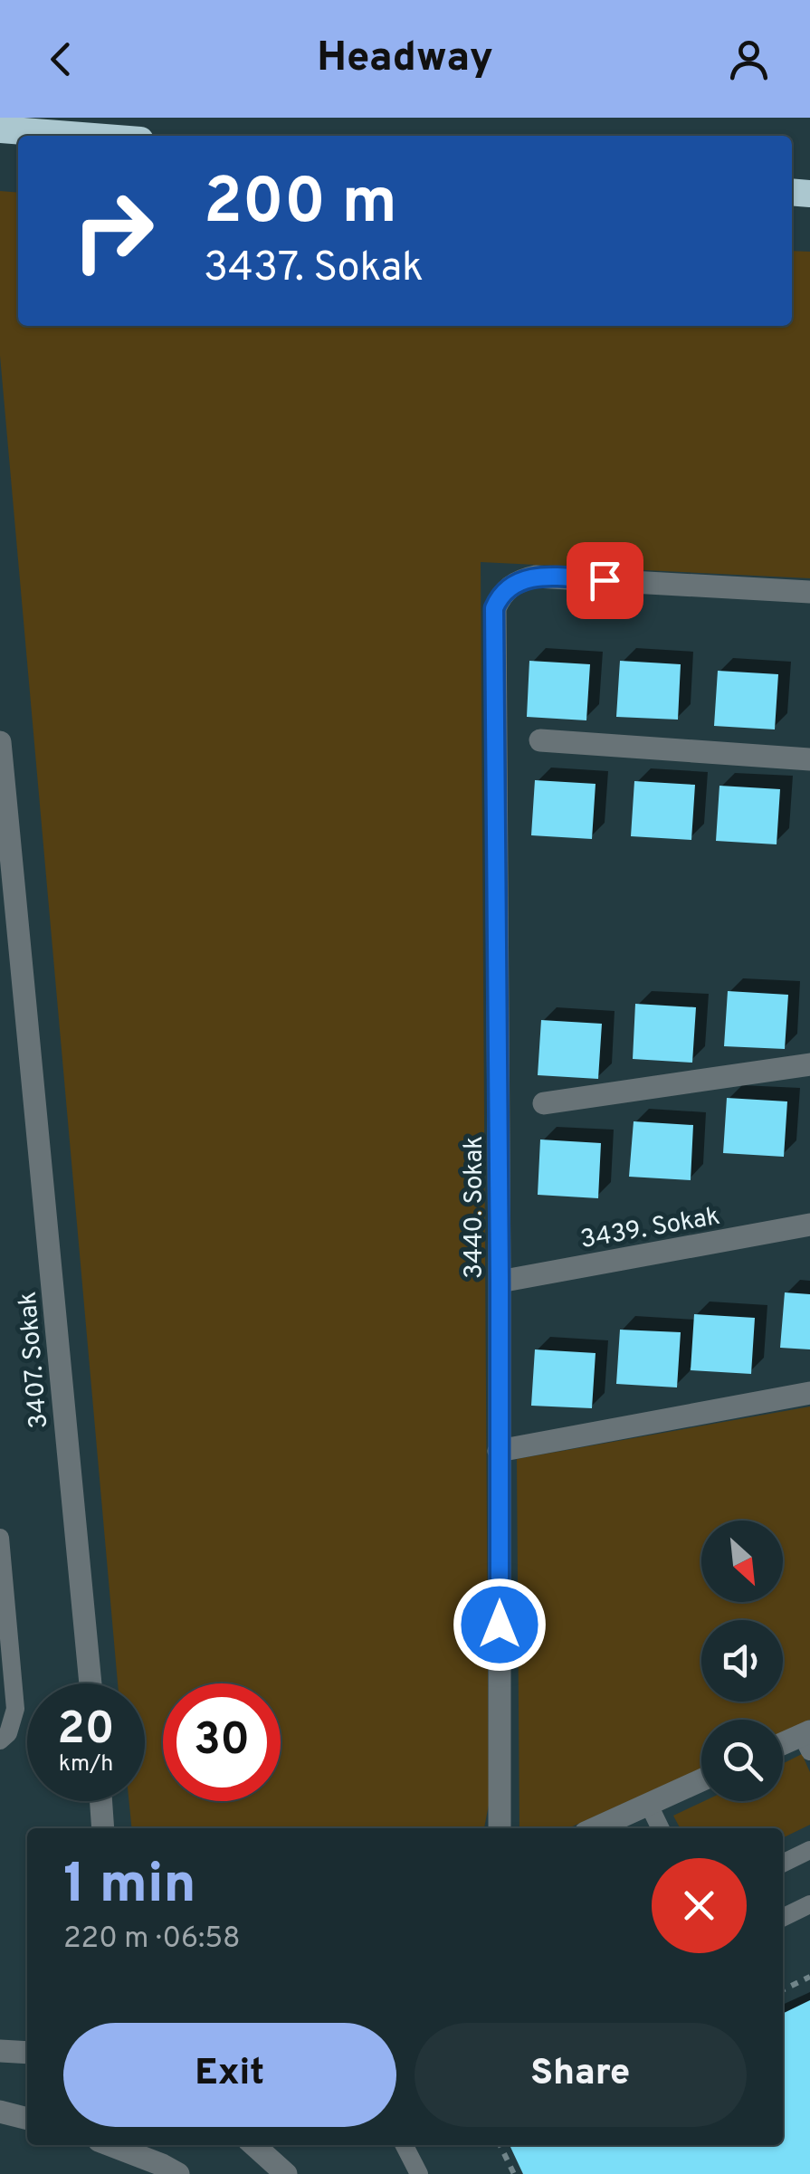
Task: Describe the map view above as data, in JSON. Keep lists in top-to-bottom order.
{
  "streets": {
    "street": ["3440. Sokak", "3439. Sokak", "3407. Sokak"]
  },
  "crossings": [
    ["3440. Sokak", "3439. Sokak"]
  ],
  "north": "bottom right",
  "page": {
    "header": "Headway",
    "turn": ["200 m", "3437. Sokak"],
    "speed": "20 km/h",
    "limit": "30",
    "heading": ["1 min", "220 m · 06:58"],
    "buttons": ["Exit", "Share"]
  }
}
